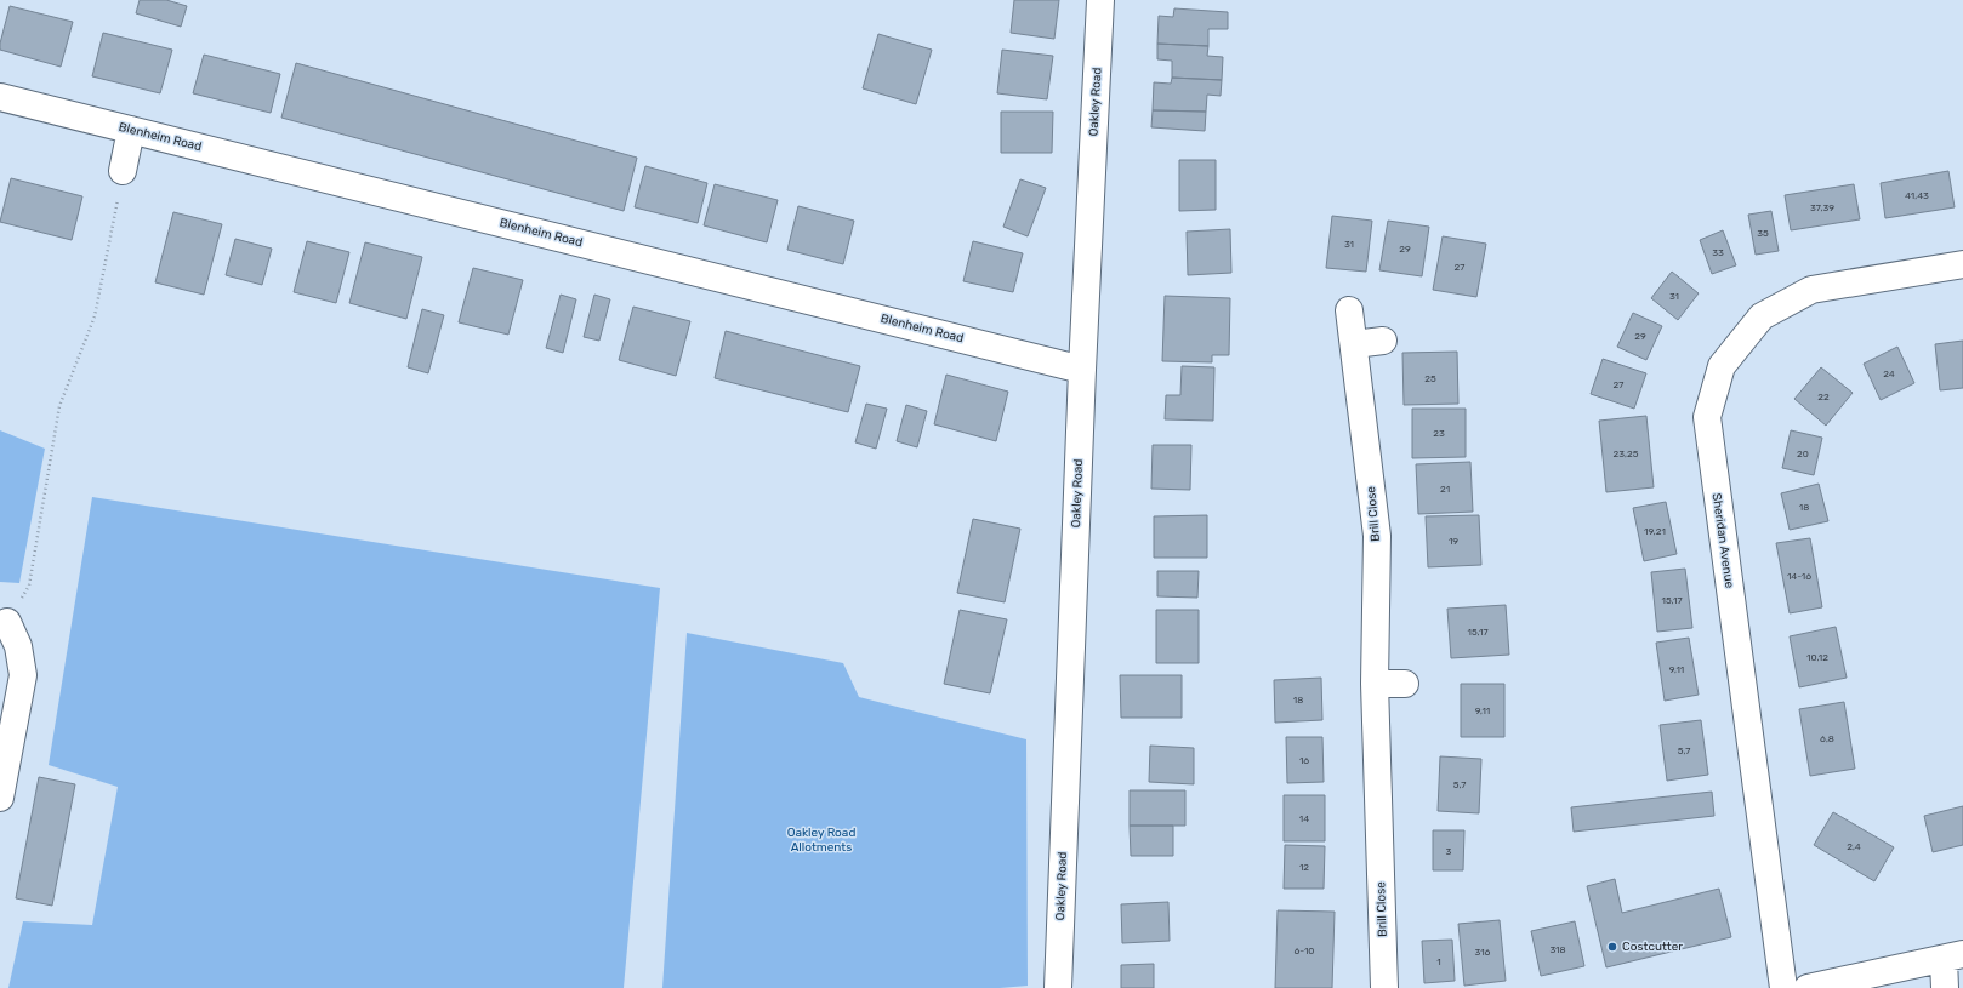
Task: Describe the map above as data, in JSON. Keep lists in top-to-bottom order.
{
  "streets": {
    "street": [
      "Oakley Road",
      "Blenheim Road",
      "Brill Close",
      "Sheridan Avenue"
    ]
  },
  "crossings": [
    ["Oakley Road", "Blenheim Road"]
  ],
  "parks": ["Oakley Road Allotments"],
  "places": ["Costcutter"],
  "house_numbers": [
    "41,43",
    "37,39",
    "35",
    "31",
    "29",
    "33",
    "27",
    "31",
    "29",
    "24",
    "25",
    "27",
    "22",
    "23",
    "23,25",
    "20",
    "21",
    "18",
    "19,21",
    "19",
    "14-16",
    "15,17",
    "15,17",
    "10,12",
    "9,11",
    "18",
    "9,11",
    "6,8",
    "5,7",
    "16",
    "5,7",
    "14",
    "2,4",
    "3",
    "12",
    "318",
    "6-10",
    "316",
    "1"
  ]
}
